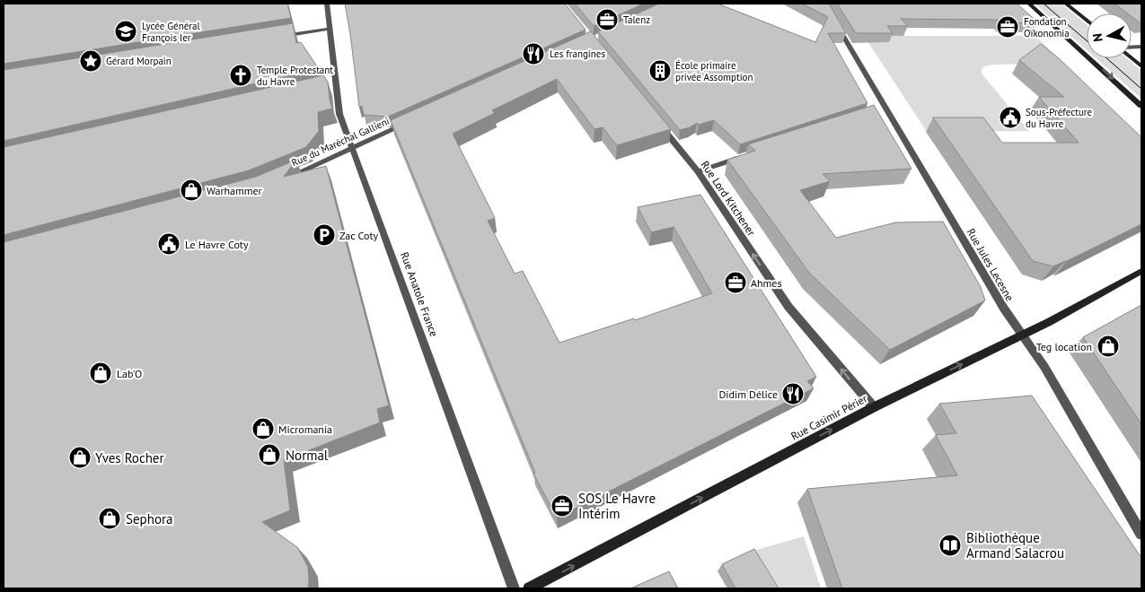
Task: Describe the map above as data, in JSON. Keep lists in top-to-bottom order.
{
  "streets": {
    "street": [
      "Rue du Maréchal Gallieni",
      "Rue Lord Kitchener",
      "Rue Jules Lecesne",
      "Rue Anatole France",
      "Rue Casimir Périer"
    ]
  },
  "crossings": [
    ["Rue du Maréchal Gallieni", "Rue Anatole France"],
    ["Rue Lord Kitchener", "Rue Casimir Périer"],
    ["Rue Jules Lecesne", "Rue Casimir Périer"]
  ],
  "one_way": ["Rue Lord Kitchener", "Rue Casimir Périer"],
  "places": {
    "office": [
      "Talenz",
      "Fondation Oïkonomia",
      "Ahmes",
      "SOS Le Havre Intérim"
    ],
    "school or university": ["Lycée Général François Ier"],
    "restaurant": ["Les frangines", "Didim Délice"],
    "place": ["Gérard Morpain"],
    "building": ["École primaire privée Assomption"],
    "church": ["Temple Protestant du Havre"],
    "public building": ["Sous-Préfecture du Havre", "Le Havre Coty"],
    "shop": [
      "Warhammer",
      "Teg location",
      "Lab'O",
      "Micromania",
      "Normal",
      "Yves Rocher",
      "Sephora"
    ],
    "parking": ["Zac Coty"],
    "library": ["Bibliothèque Armand Salacrou"]
  },
  "north": "left"
}
